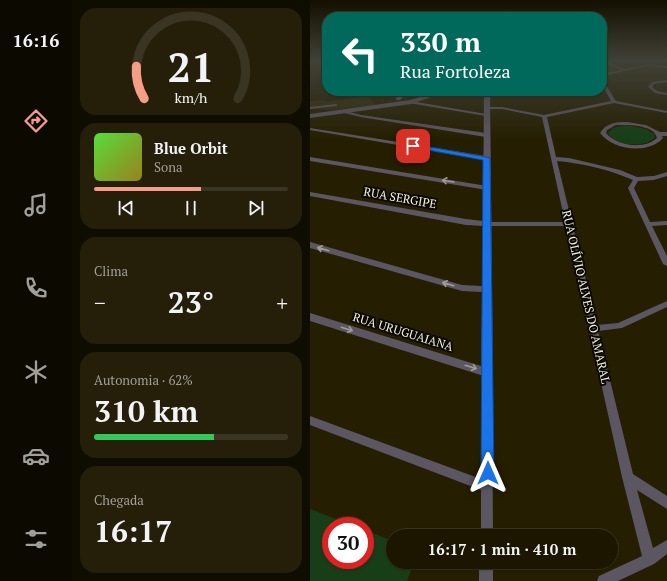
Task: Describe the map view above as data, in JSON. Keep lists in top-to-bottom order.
{
  "streets": {
    "street": ["RUA SERGIPE", "RUA OLÍVIO ALVES DO AMARAL", "RUA URUGUAIANA"]
  },
  "page": {
    "tabs": "16:16",
    "turn": ["330 m", "Rua Fortoleza"],
    "song": ["Blue Orbit", "Sona"],
    "tile": [
      "Clima",
      ["Autonomia · 62%", "310 km"],
      ["Chegada", "16:17"]
    ],
    "heat": ["−", "23°", "+"],
    "limit": "30",
    "trip": "16:17 · 1 min · 410 m",
    "gauge": ["21", "km/h"]
  }
}
